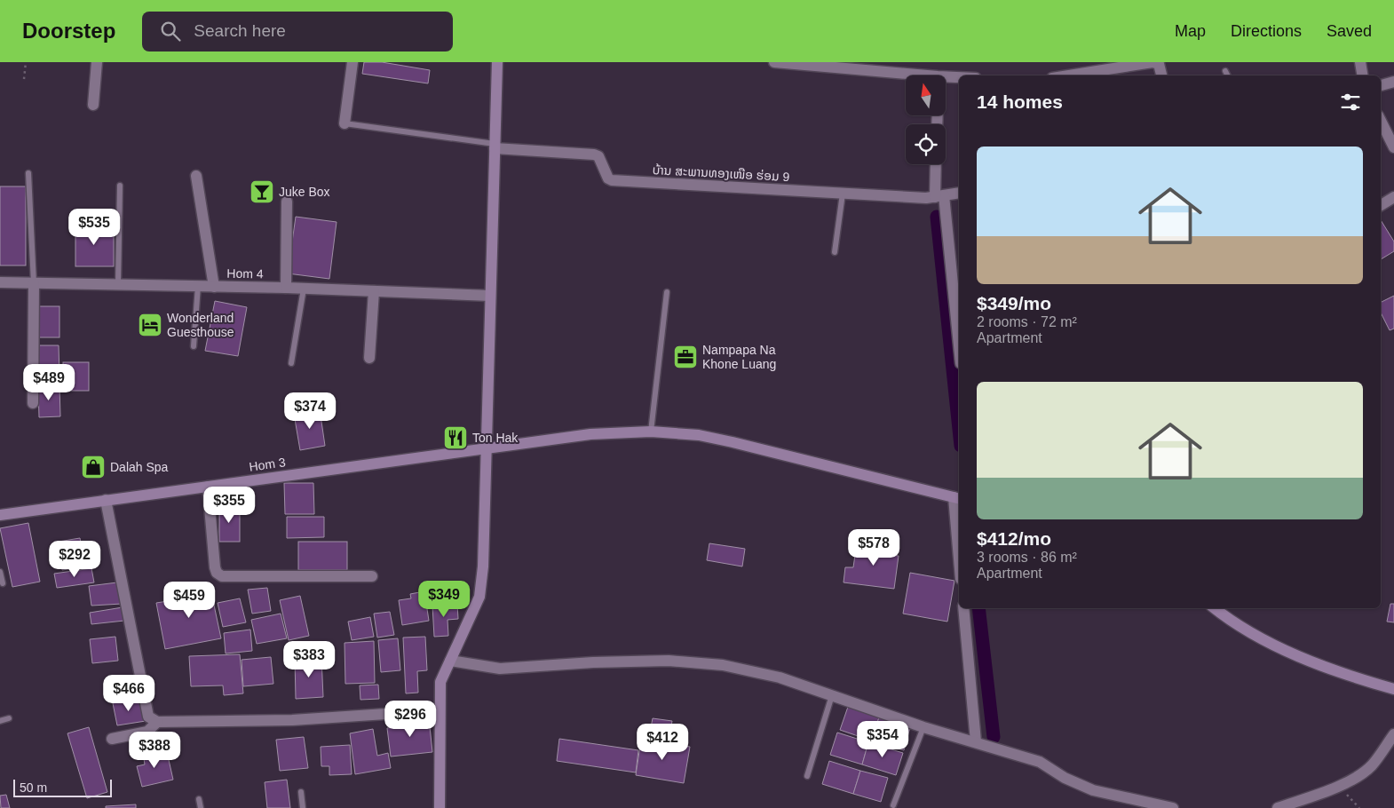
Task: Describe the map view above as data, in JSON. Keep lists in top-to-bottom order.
{
  "streets": {
    "street": ["ບ້ານ ສະພານທອງເໜືອ ຮ່ອມ 9", "Hom 4", "Hom 3"]
  },
  "places": {
    "bar": ["Juke Box"],
    "hotel": ["Wonderland Guesthouse"],
    "office": ["Nampapa Na Khone Luang"],
    "restaurant": ["Ton Hak"],
    "shop": ["Dalah Spa"]
  },
  "scale_bar": "50 m",
  "north": "top",
  "page": {
    "header": "Doorstep",
    "search": "Search here",
    "nav": ["Map", "Directions", "Saved"],
    "heading": "14 homes",
    "list": [
      {
        "name": "$349/mo",
        "note": "2 rooms · 72 m² · Apartment"
      },
      {
        "name": "$412/mo",
        "note": "3 rooms · 86 m² · Apartment"
      }
    ],
    "price": [
      "$535",
      "$489",
      "$374",
      "$355",
      "$578",
      "$292",
      "$349",
      "$459",
      "$383",
      "$466",
      "$296",
      "$354",
      "$412",
      "$388"
    ],
    "scale": "50 m"
  }
}
